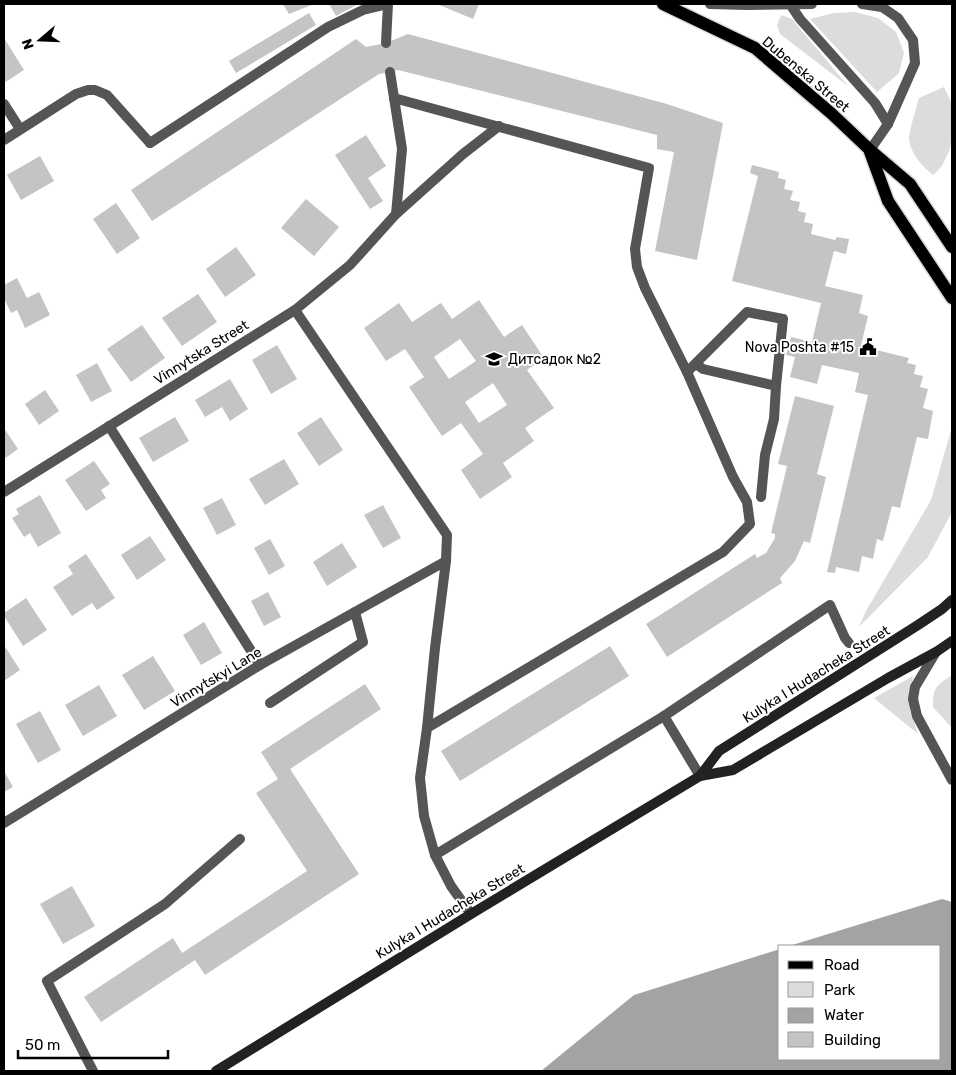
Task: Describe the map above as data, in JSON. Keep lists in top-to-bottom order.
{
  "streets": {
    "main road": ["Dubenska Street", "Kulyka I Hudacheka Street"],
    "street": ["Vinnytska Street", "Vinnytskyi Lane"]
  },
  "places": {
    "public building": ["Nova Poshta #15"],
    "school or university": ["Дитсадок №2"]
  },
  "legend": [
    "Road",
    "Park",
    "Water",
    "Building"
  ],
  "scale_bar": "50 m",
  "north": "left"
}
